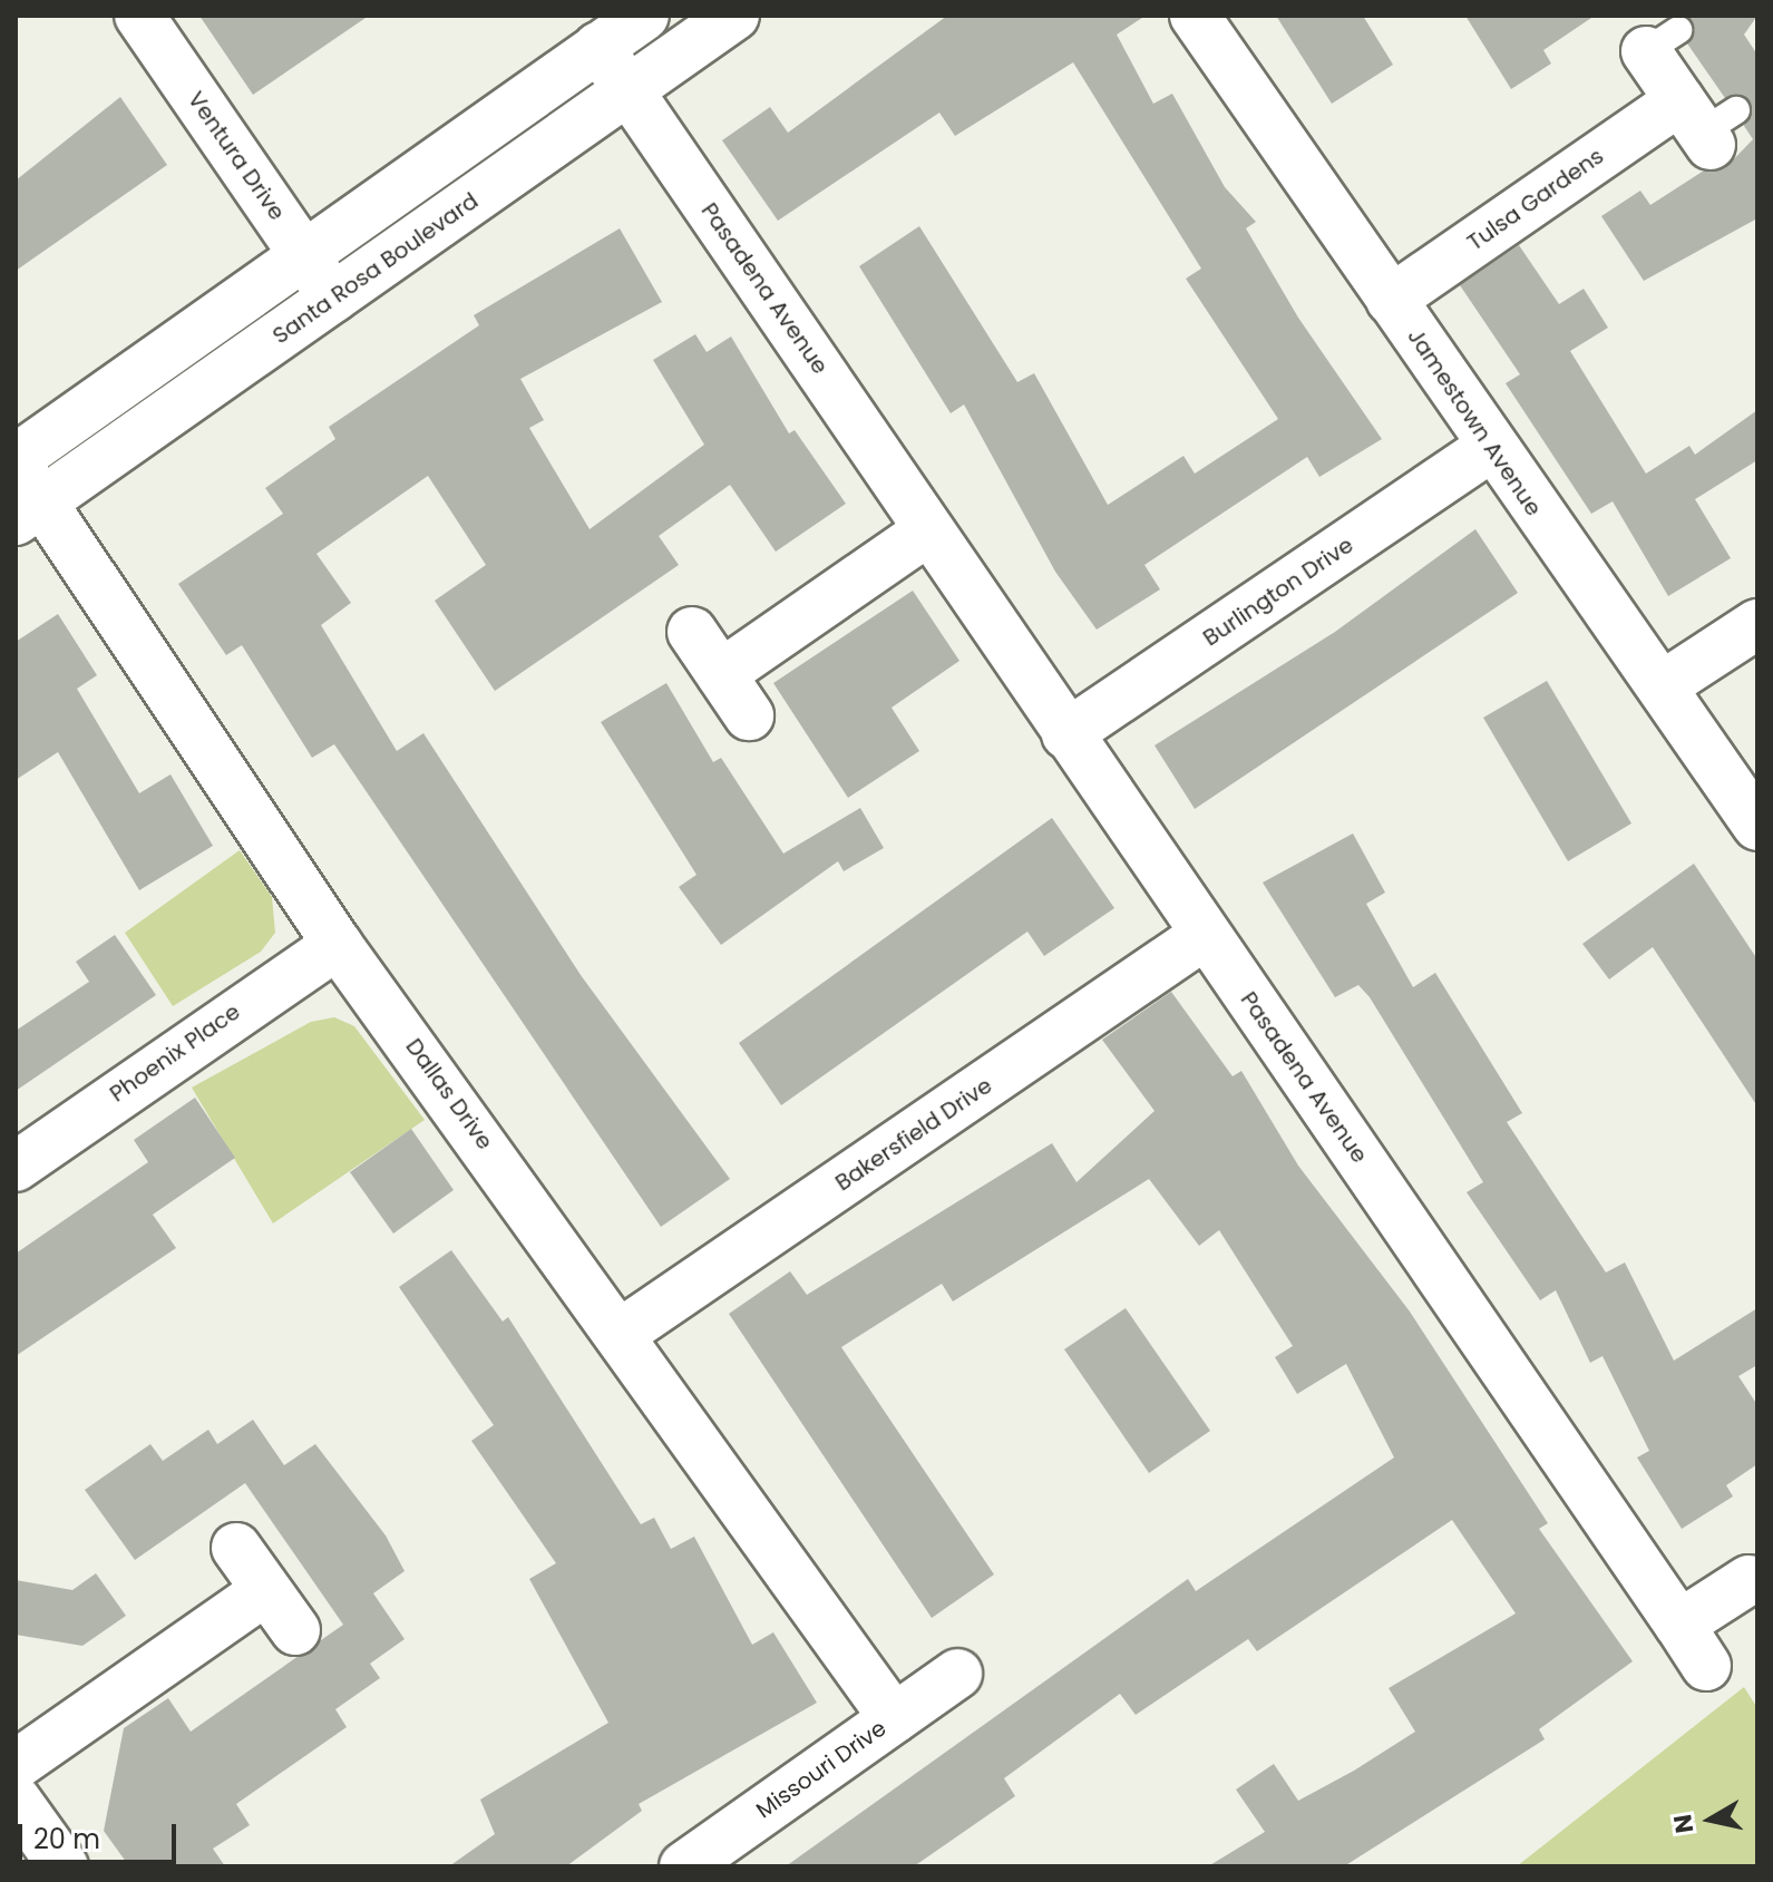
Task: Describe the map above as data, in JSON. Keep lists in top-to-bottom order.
{
  "streets": {
    "street": [
      "Ventura Drive",
      "Tulsa Gardens",
      "Santa Rosa Boulevard",
      "Pasadena Avenue",
      "Jamestown Avenue",
      "Burlington Drive",
      "Phoenix Place",
      "Dallas Drive",
      "Bakersfield Drive",
      "Missouri Drive"
    ]
  },
  "crossings": [
    ["Ventura Drive", "Santa Rosa Boulevard"],
    ["Tulsa Gardens", "Jamestown Avenue"],
    ["Santa Rosa Boulevard", "Pasadena Avenue"],
    ["Santa Rosa Boulevard", "Dallas Drive"],
    ["Pasadena Avenue", "Burlington Drive"],
    ["Pasadena Avenue", "Bakersfield Drive"],
    ["Jamestown Avenue", "Burlington Drive"],
    ["Phoenix Place", "Dallas Drive"],
    ["Dallas Drive", "Bakersfield Drive"],
    ["Dallas Drive", "Missouri Drive"]
  ],
  "scale_bar": "20 m",
  "north": "left"
}
